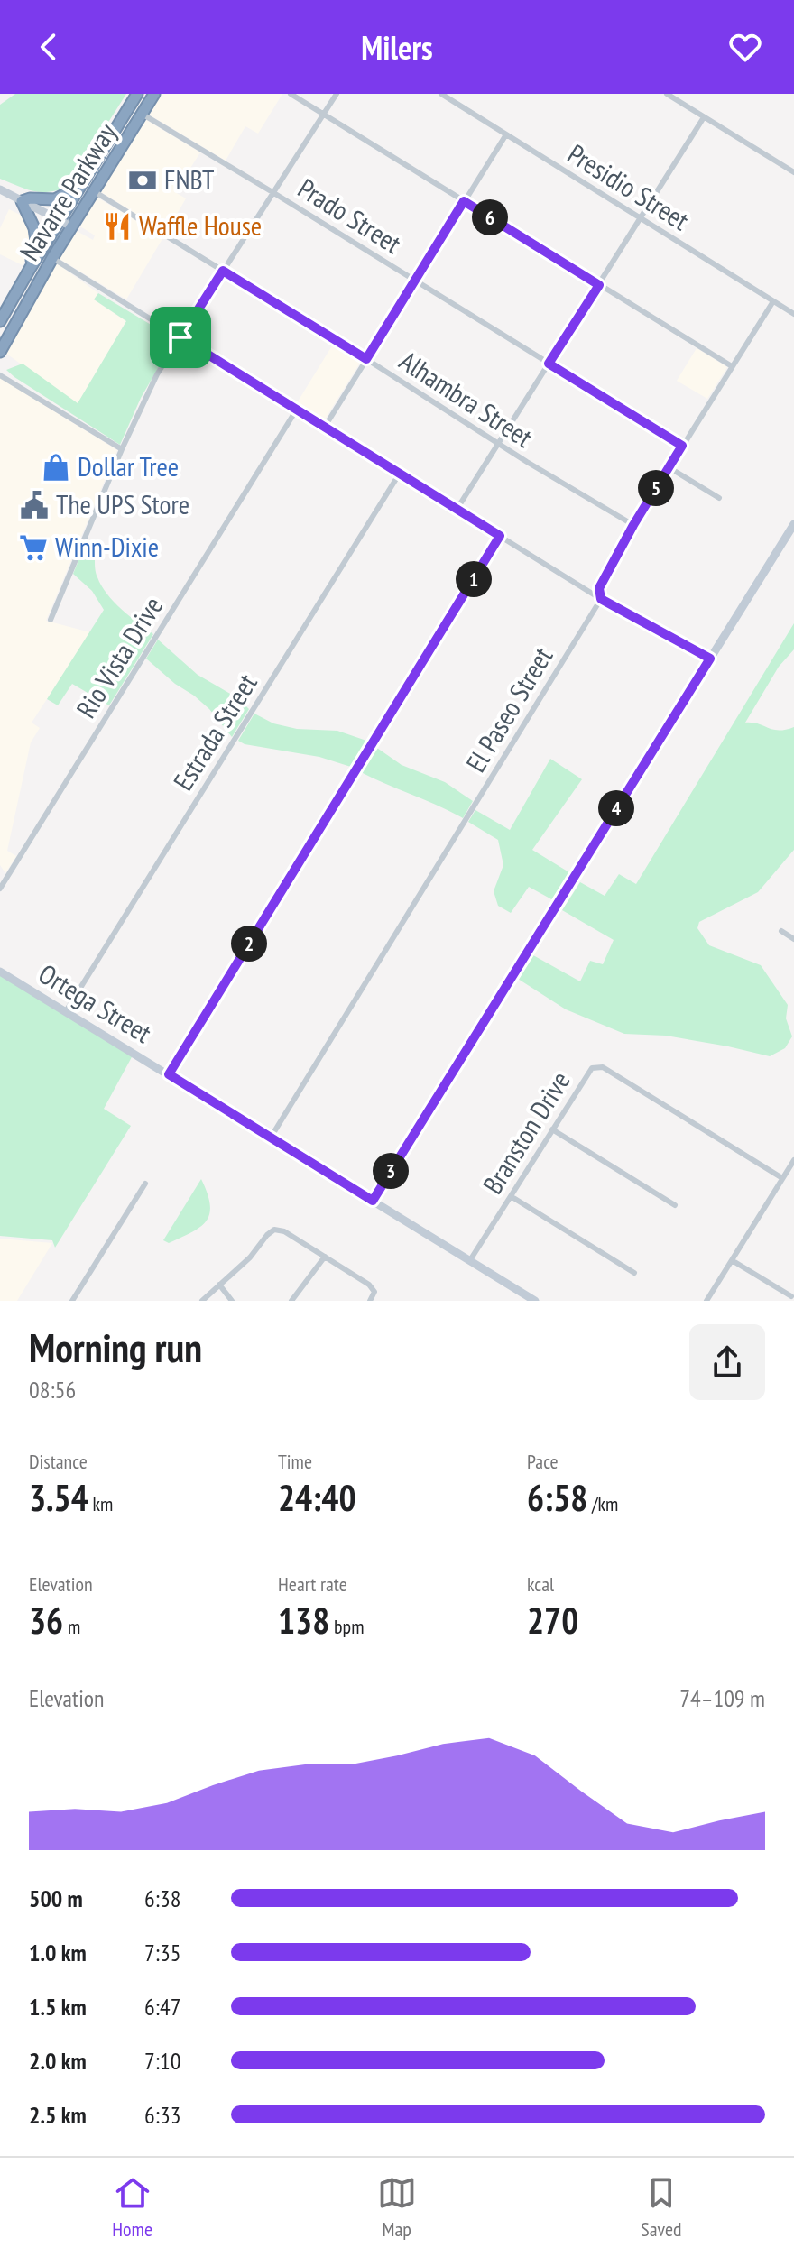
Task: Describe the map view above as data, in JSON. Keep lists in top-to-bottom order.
{
  "streets": {
    "highway": ["Navarre Parkway"],
    "street": [
      "Presidio Street",
      "Prado Street",
      "Alhambra Street",
      "Rio Vista Drive",
      "El Paseo Street",
      "Estrada Street",
      "Ortega Street",
      "Branston Drive"
    ]
  },
  "crossings": [
    ["Presidio Street", "El Paseo Street"],
    ["Navarre Parkway", "Prado Street"],
    ["Navarre Parkway", "Alhambra Street"],
    ["Prado Street", "El Paseo Street"],
    ["Alhambra Street", "El Paseo Street"],
    ["El Paseo Street", "Ortega Street"],
    ["Estrada Street", "Ortega Street"],
    ["Ortega Street", "Branston Drive"]
  ],
  "places": {
    "bank": ["FNBT"],
    "restaurant": ["Waffle House"],
    "shop": ["Dollar Tree"],
    "public building": ["The UPS Store"],
    "supermarket": ["Winn-Dixie"]
  },
  "page": {
    "header": "Milers",
    "pins": [
      "6",
      "5",
      "1",
      "4",
      "2",
      "3"
    ],
    "heading": ["Morning run", "08:56"],
    "stats": [
      ["Distance", "3.54 km"],
      ["Time", "24:40"],
      ["Pace", "6:58 /km"],
      ["Elevation", "36 m"],
      ["Heart rate", "138 bpm"],
      ["kcal", "270"]
    ],
    "chart": ["Elevation", "74–109 m"],
    "list": [
      {
        "name": "500 m",
        "note": "6:38"
      },
      {
        "name": "1.0 km",
        "note": "7:35"
      },
      {
        "name": "1.5 km",
        "note": "6:47"
      },
      {
        "name": "2.0 km",
        "note": "7:10"
      },
      {
        "name": "2.5 km",
        "note": "6:33"
      }
    ],
    "tabs": ["Home", "Map", "Saved"]
  }
}
